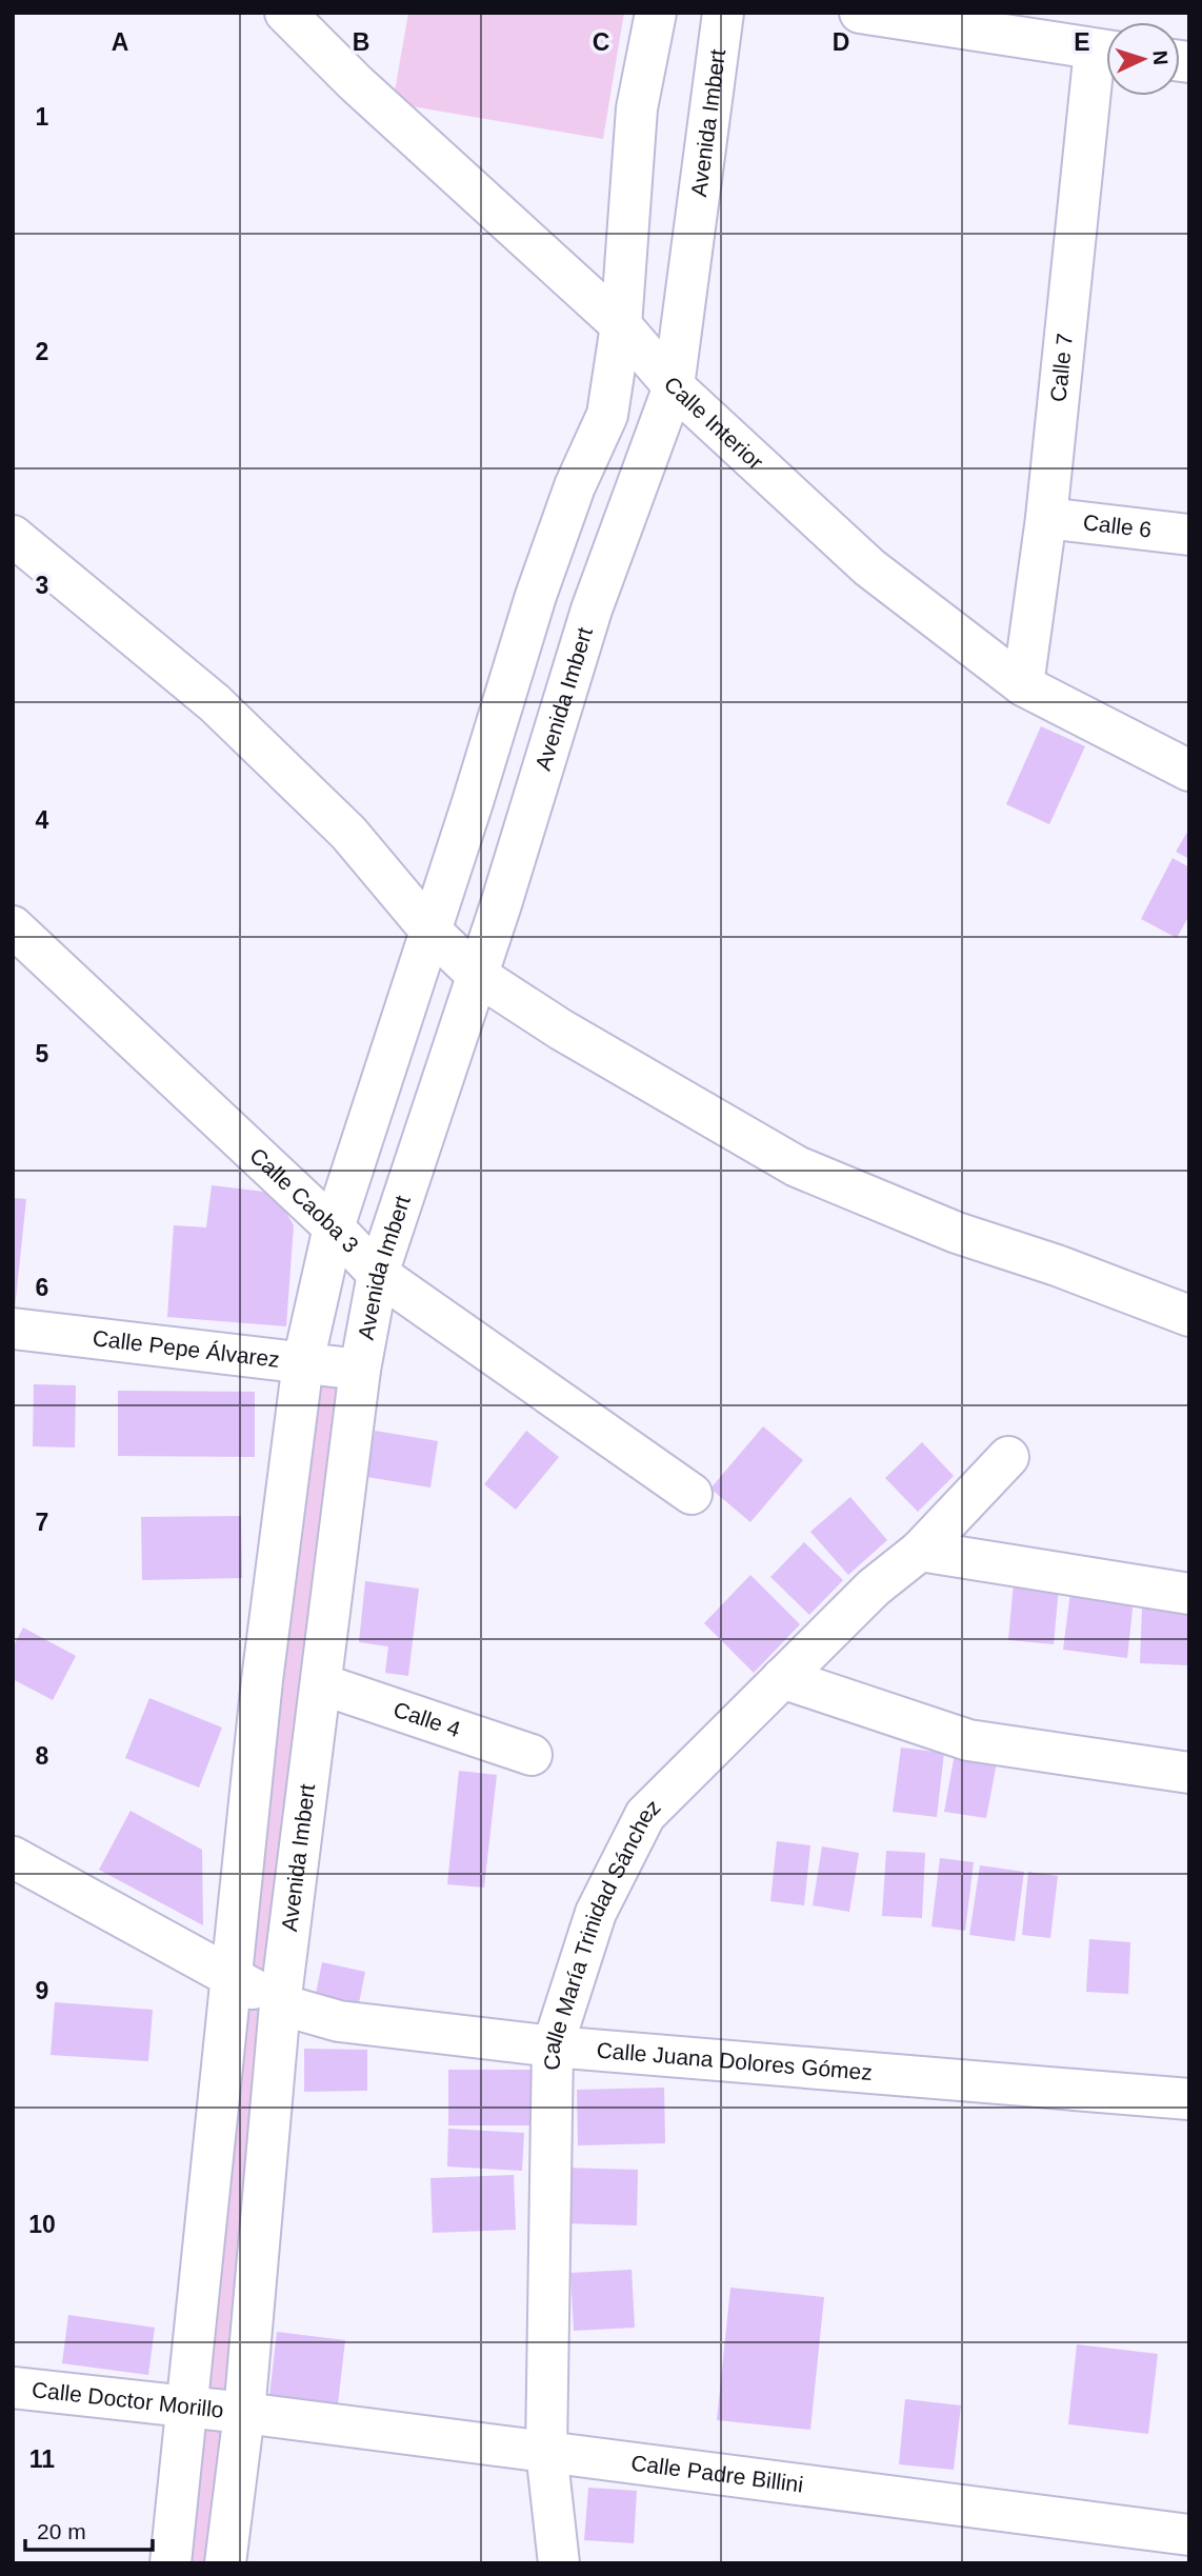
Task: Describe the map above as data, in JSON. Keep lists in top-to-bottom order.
{
  "streets": {
    "street": [
      "Avenida Imbert",
      "Calle 7",
      "Calle Interior",
      "Calle 6",
      "Calle Caoba 3",
      "Calle Pepe Álvarez",
      "Calle 4",
      "Calle María Trinidad Sánchez",
      "Calle Juana Dolores Gómez",
      "Calle Doctor Morillo",
      "Calle Padre Billini"
    ]
  },
  "crossings": [
    ["Avenida Imbert", "Calle Interior"],
    ["Avenida Imbert", "Calle Caoba 3"],
    ["Avenida Imbert", "Calle Pepe Álvarez"],
    ["Avenida Imbert", "Calle 4"],
    ["Avenida Imbert", "Calle Juana Dolores Gómez"],
    ["Avenida Imbert", "Calle Doctor Morillo"],
    ["Avenida Imbert", "Calle Padre Billini"],
    ["Calle 7", "Calle Interior"],
    ["Calle 7", "Calle 6"],
    ["Calle María Trinidad Sánchez", "Calle Juana Dolores Gómez"],
    ["Calle María Trinidad Sánchez", "Calle Padre Billini"],
    ["Calle Doctor Morillo", "Calle Padre Billini"]
  ],
  "scale_bar": "20 m",
  "north": "right",
  "grid": {
    "columns": [
      "A",
      "B",
      "C",
      "D",
      "E"
    ],
    "rows": [
      "1",
      "2",
      "3",
      "4",
      "5",
      "6",
      "7",
      "8",
      "9",
      "10",
      "11"
    ]
  }
}
